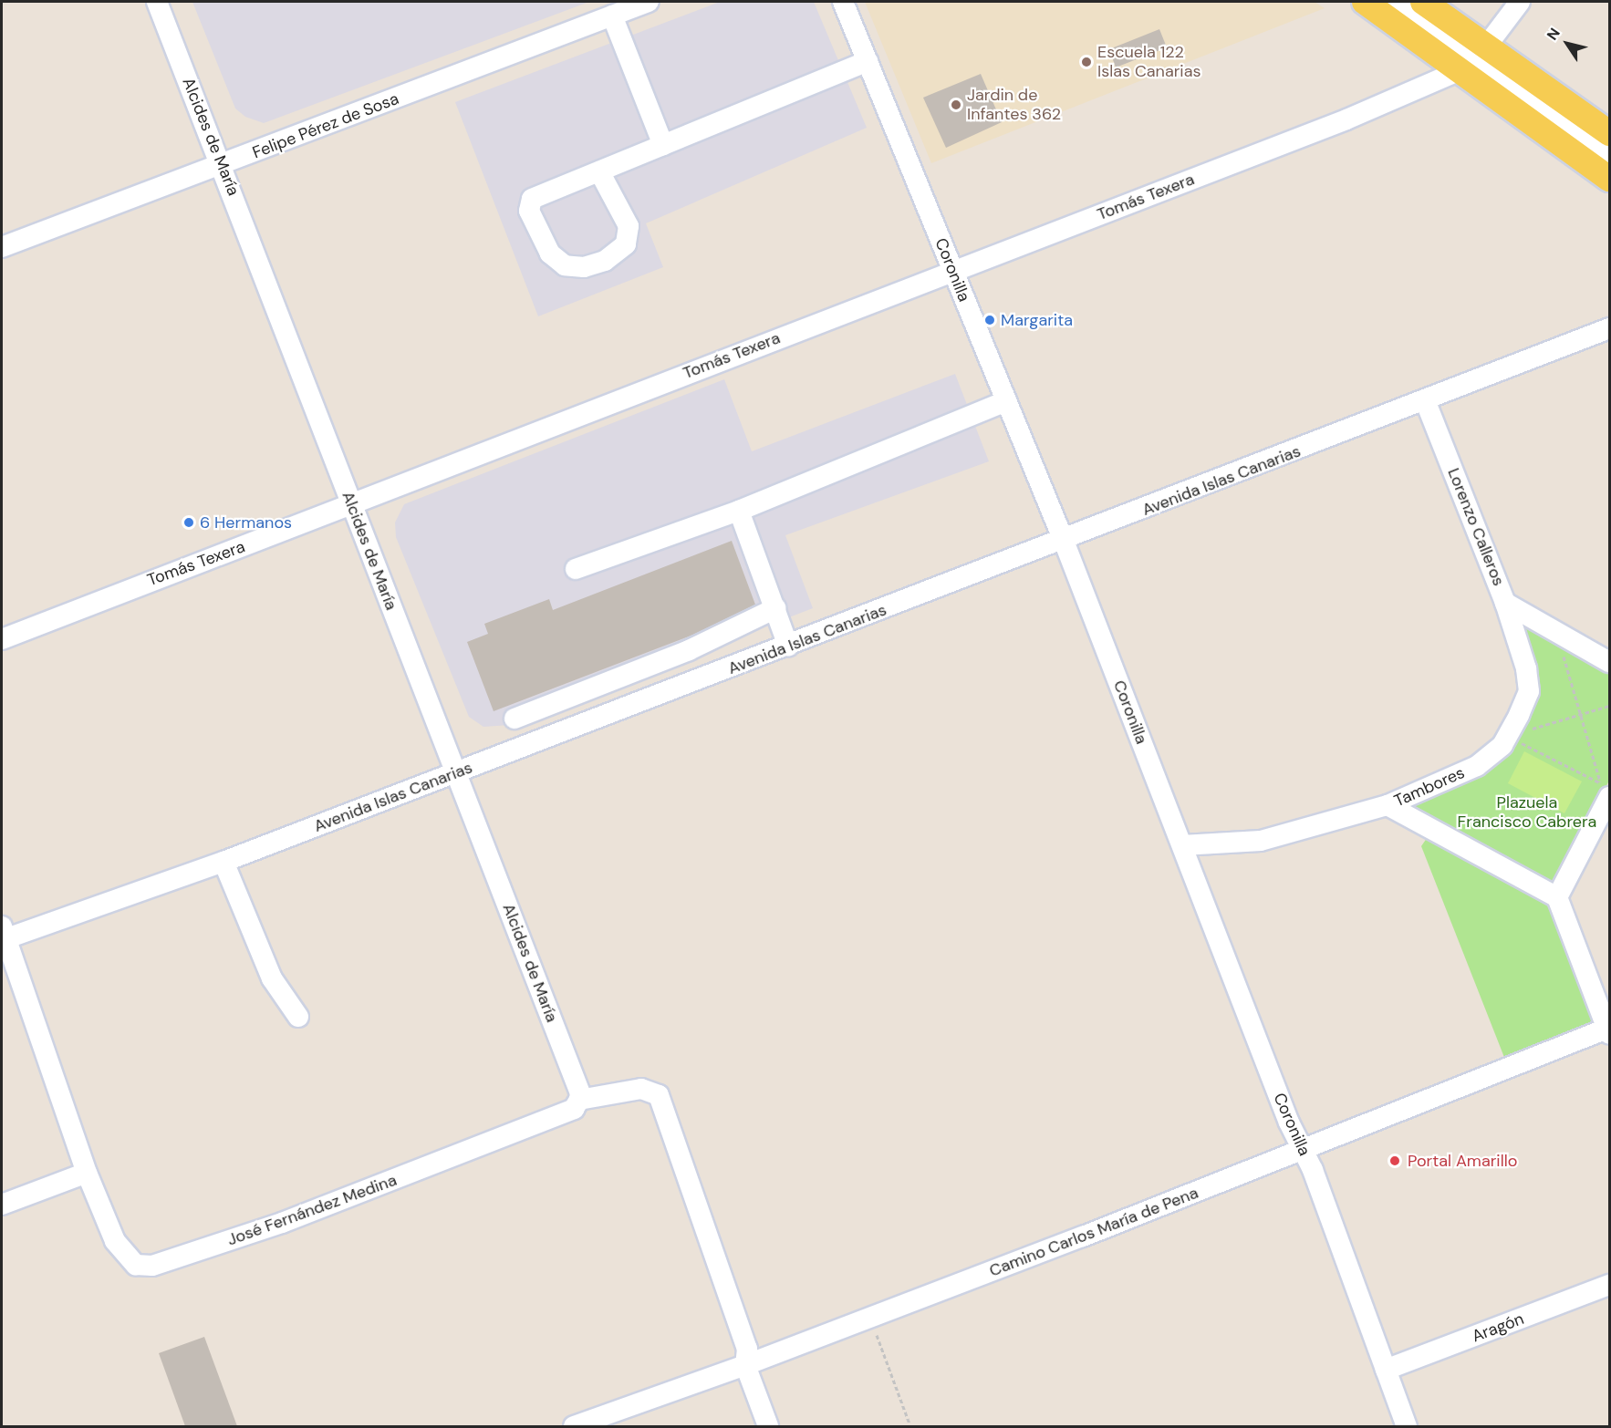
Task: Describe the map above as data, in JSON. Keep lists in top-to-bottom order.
{
  "streets": {
    "street": [
      "Felipe Pérez de Sosa",
      "Alcides de María",
      "Tomás Texera",
      "Coronilla",
      "Avenida Islas Canarias",
      "Lorenzo Calleros",
      "Tambores",
      "José Fernández Medina",
      "Camino Carlos María de Pena",
      "Aragón"
    ]
  },
  "crossings": [
    ["Felipe Pérez de Sosa", "Alcides de María"],
    ["Alcides de María", "Tomás Texera"],
    ["Alcides de María", "Avenida Islas Canarias"],
    ["Alcides de María", "José Fernández Medina"],
    ["Tomás Texera", "Coronilla"],
    ["Coronilla", "Avenida Islas Canarias"],
    ["Coronilla", "Camino Carlos María de Pena"],
    ["Coronilla", "Aragón"],
    ["Avenida Islas Canarias", "Lorenzo Calleros"],
    ["Avenida Islas Canarias", "José Fernández Medina"],
    ["Lorenzo Calleros", "Tambores"]
  ],
  "parks": ["Plazuela Francisco Cabrera"],
  "places": [
    "Escuela 122 Islas Canarias",
    "Jardin de Infantes 362",
    "Margarita",
    "6 Hermanos",
    "Portal Amarillo"
  ],
  "north": "top left"
}
